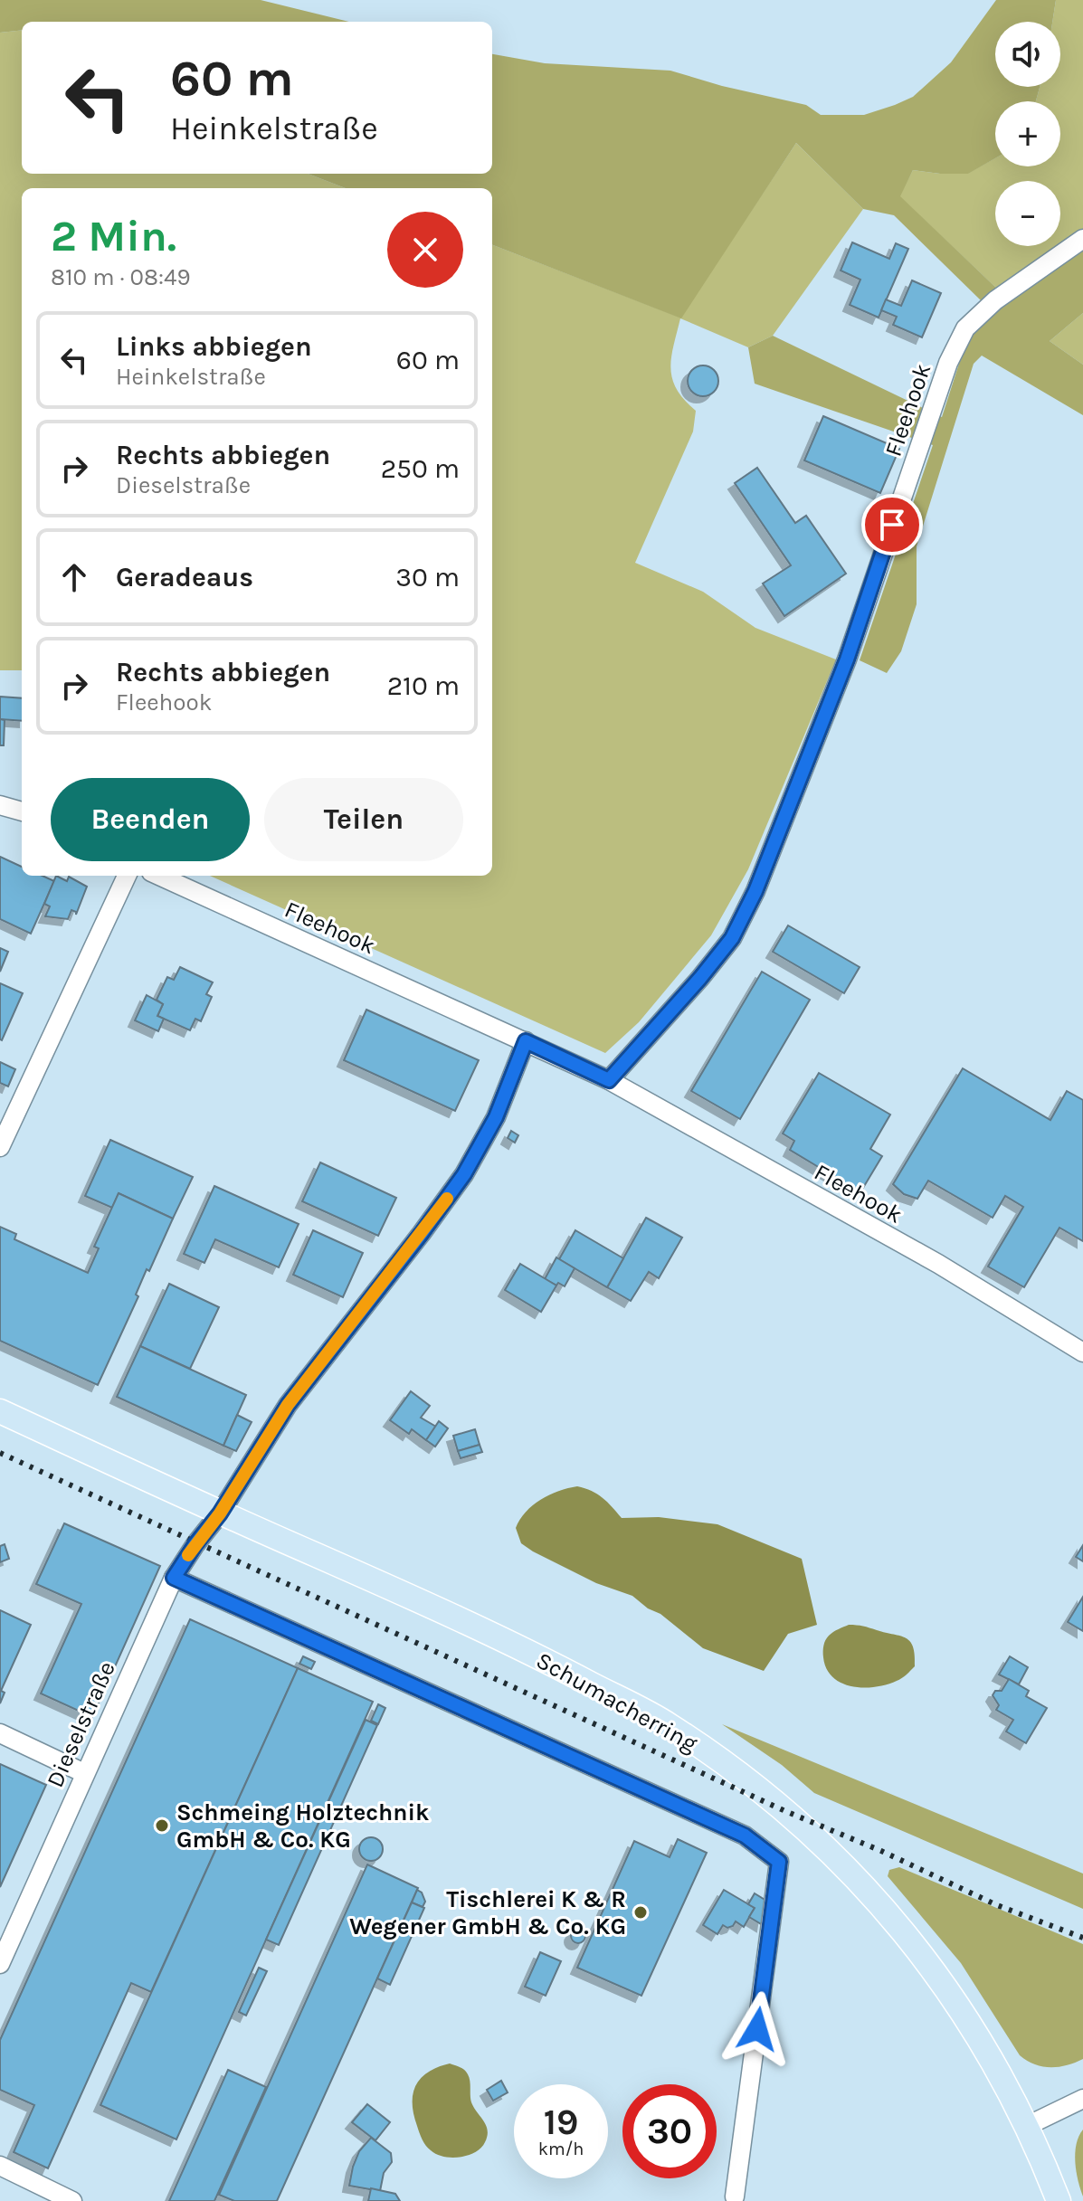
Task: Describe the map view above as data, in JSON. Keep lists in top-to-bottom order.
{
  "streets": {
    "main road": ["Schumacherring"],
    "street": ["Fleehook", "Dieselstraße"]
  },
  "crossings": [
    ["Fleehook", "Dieselstraße"],
    ["Schumacherring", "Dieselstraße"]
  ],
  "places": ["Schmeing Holztechnik GmbH & Co. KG", "Tischlerei K & R Wegener GmbH & Co. KG"],
  "page": {
    "map_buttons": ["+", "−"],
    "turn": ["60 m", "Heinkelstraße"],
    "heading": ["2 Min.", "810 m · 08:49"],
    "list": [
      {
        "name": "Links abbiegen",
        "note": "Heinkelstraße",
        "value": "60 m"
      },
      {
        "name": "Rechts abbiegen",
        "note": "Dieselstraße",
        "value": "250 m"
      },
      {
        "name": "Geradeaus",
        "value": "30 m"
      },
      {
        "name": "Rechts abbiegen",
        "note": "Fleehook",
        "value": "210 m"
      }
    ],
    "buttons": ["Beenden", "Teilen"],
    "speed": "19 km/h",
    "limit": "30"
  }
}
